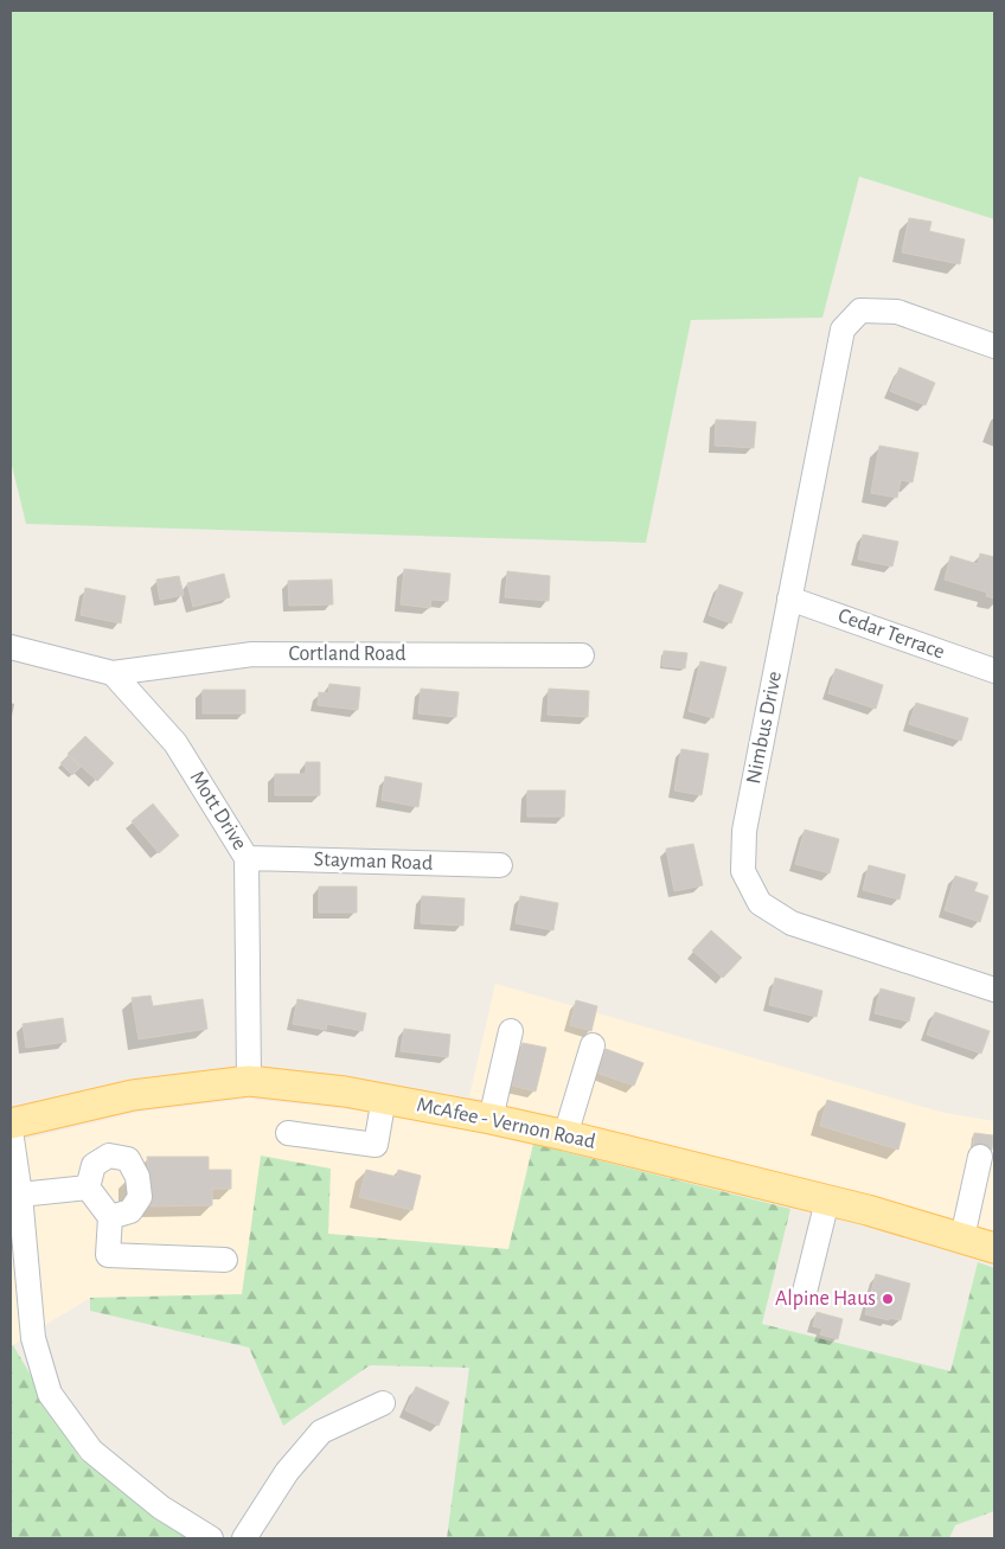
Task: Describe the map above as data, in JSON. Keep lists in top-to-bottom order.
{
  "streets": {
    "main road": ["McAfee - Vernon Road"],
    "street": [
      "Cedar Terrace",
      "Cortland Road",
      "Nimbus Drive",
      "Mott Drive",
      "Stayman Road"
    ]
  },
  "crossings": [
    ["Cedar Terrace", "Nimbus Drive"],
    ["Cortland Road", "Mott Drive"],
    ["Mott Drive", "Stayman Road"],
    ["Mott Drive", "McAfee - Vernon Road"]
  ],
  "places": ["Alpine Haus"]
}
